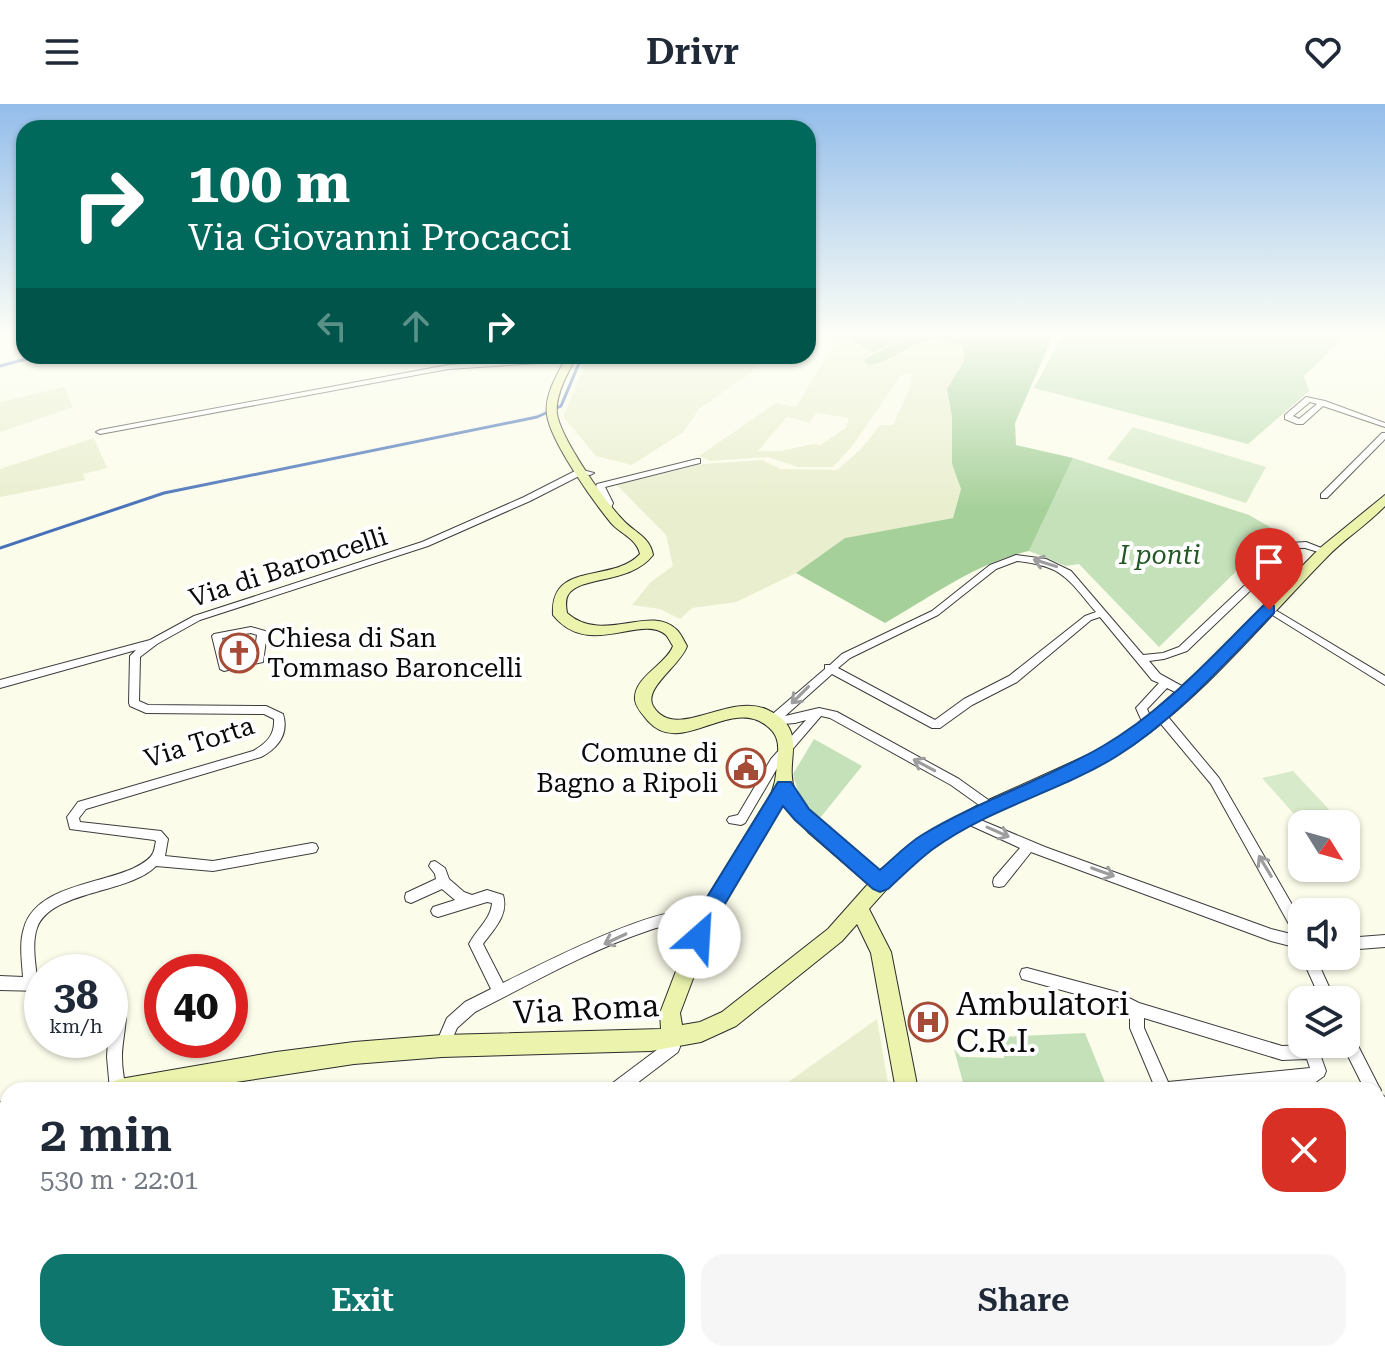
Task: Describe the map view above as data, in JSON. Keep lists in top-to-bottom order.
{
  "streets": {
    "street": ["Via di Baroncelli", "Via Torta", "Via Roma"]
  },
  "crossings": [
    ["Via di Baroncelli", "Via Torta"]
  ],
  "parks": ["I ponti"],
  "places": {
    "church": ["Chiesa di San Tommaso Baroncelli"],
    "public building": ["Comune di Bagno a Ripoli"],
    "hospital": ["Ambulatori C.R.I."]
  },
  "north": "bottom right",
  "page": {
    "header": "Drivr",
    "turn": ["100 m", "Via Giovanni Procacci"],
    "speed": "38 km/h",
    "limit": "40",
    "heading": ["2 min", "530 m · 22:01"],
    "buttons": ["Exit", "Share"]
  }
}
